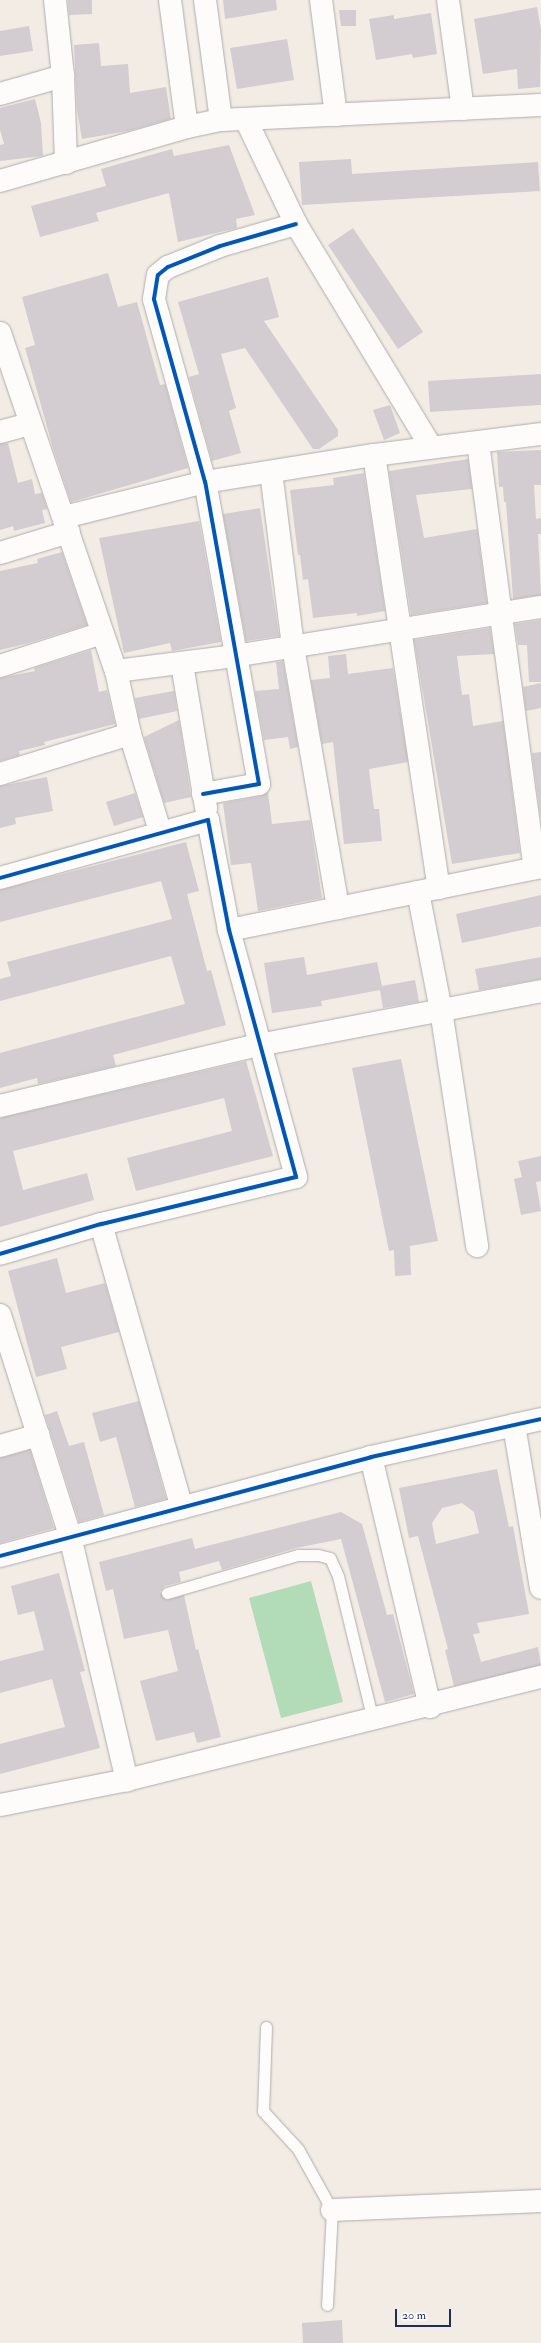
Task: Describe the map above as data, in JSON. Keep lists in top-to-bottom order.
{
  "scale_bar": "20 m"
}
